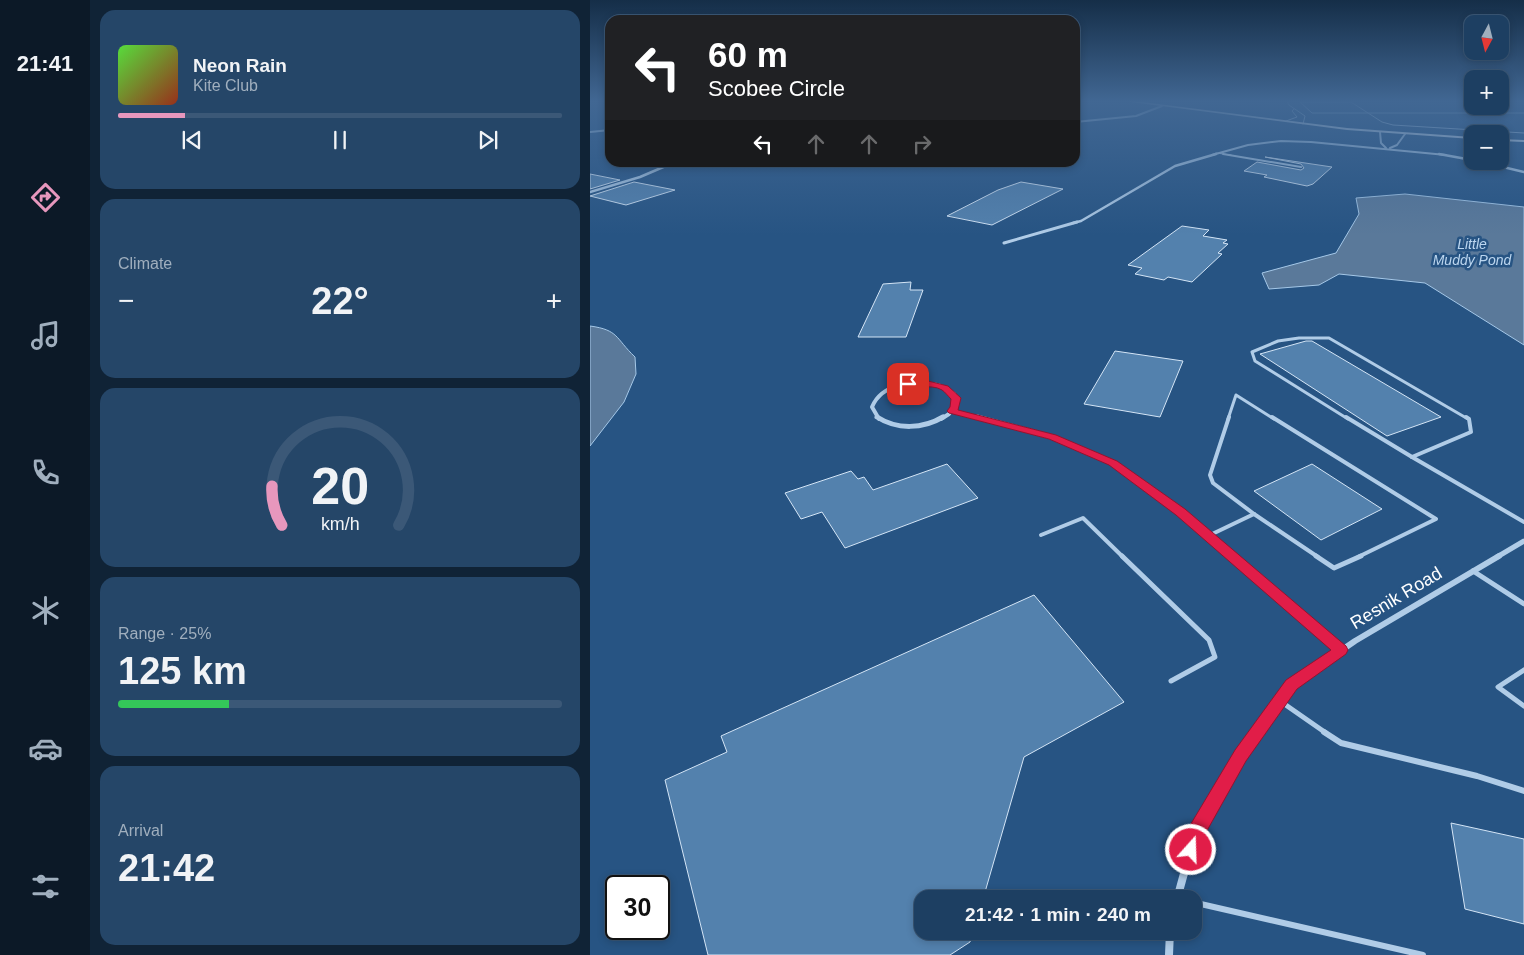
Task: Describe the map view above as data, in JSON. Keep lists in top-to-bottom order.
{
  "streets": {
    "street": ["Resnik Road"]
  },
  "water": ["Little Muddy Pond"],
  "north": "bottom",
  "page": {
    "tabs": "21:41",
    "map_buttons": ["+", "−"],
    "turn": ["60 m", "Scobee Circle"],
    "song": ["Neon Rain", "Kite Club"],
    "tile": [
      "Climate",
      ["Range · 25%", "125 km"],
      ["Arrival", "21:42"]
    ],
    "heat": ["−", "22°", "+"],
    "limit": "30",
    "trip": "21:42 · 1 min · 240 m",
    "gauge": ["20", "km/h"]
  }
}
